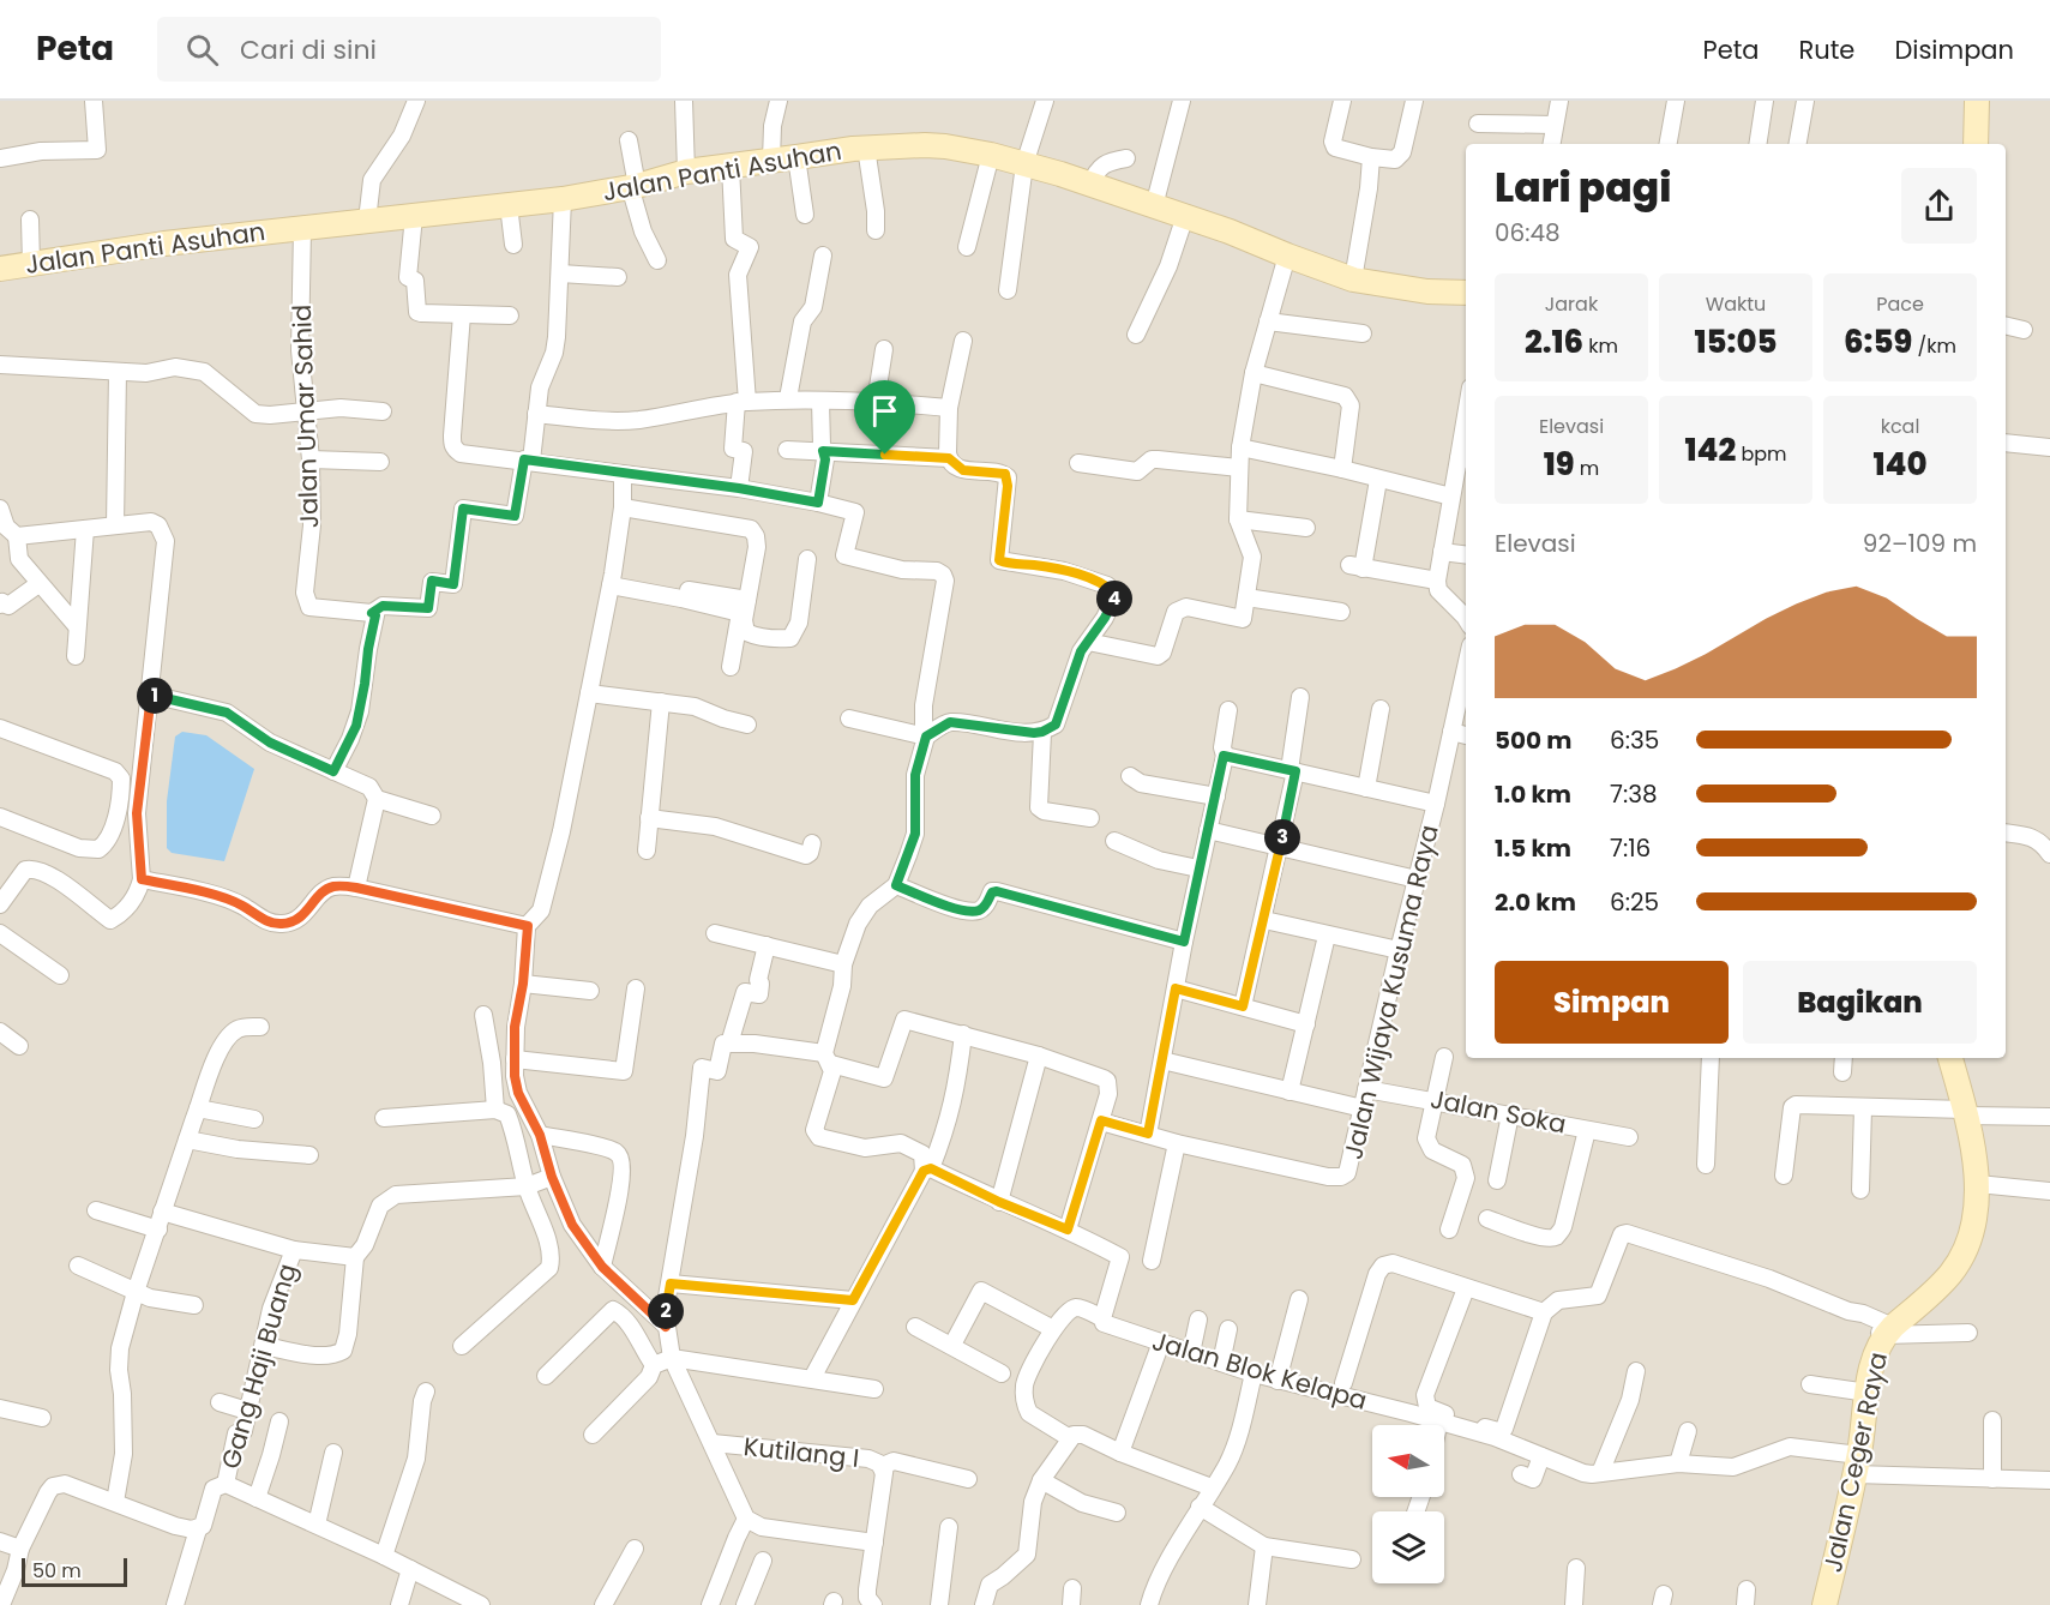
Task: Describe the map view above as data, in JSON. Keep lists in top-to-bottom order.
{
  "streets": {
    "street": [
      "Jalan Panti Asuhan",
      "Jalan Umar Sahid",
      "Jalan Wijaya Kusuma Raya",
      "Jalan Soka",
      "Gang Haji Buang",
      "Jalan Blok Kelapa",
      "Kutilang I",
      "Jalan Ceger Raya"
    ]
  },
  "crossings": [
    ["Jalan Panti Asuhan", "Jalan Umar Sahid"],
    ["Jalan Wijaya Kusuma Raya", "Jalan Soka"],
    ["Jalan Blok Kelapa", "Jalan Ceger Raya"]
  ],
  "scale_bar": "50 m",
  "north": "left",
  "page": {
    "header": "Peta",
    "search": "Cari di sini",
    "nav": ["Peta", "Rute", "Disimpan"],
    "heading": ["Lari pagi", "06:48"],
    "stats": [
      ["Jarak", "2.16 km"],
      ["Waktu", "15:05"],
      ["Pace", "6:59 /km"],
      ["Elevasi", "19 m"],
      ["142 bpm"],
      ["kcal", "140"]
    ],
    "chart": ["Elevasi", "92–109 m"],
    "pins": [
      "4",
      "1",
      "3",
      "2"
    ],
    "list": [
      {
        "name": "500 m",
        "note": "6:35"
      },
      {
        "name": "1.0 km",
        "note": "7:38"
      },
      {
        "name": "1.5 km",
        "note": "7:16"
      },
      {
        "name": "2.0 km",
        "note": "6:25"
      }
    ],
    "buttons": ["Simpan", "Bagikan"],
    "scale": "50 m"
  }
}
